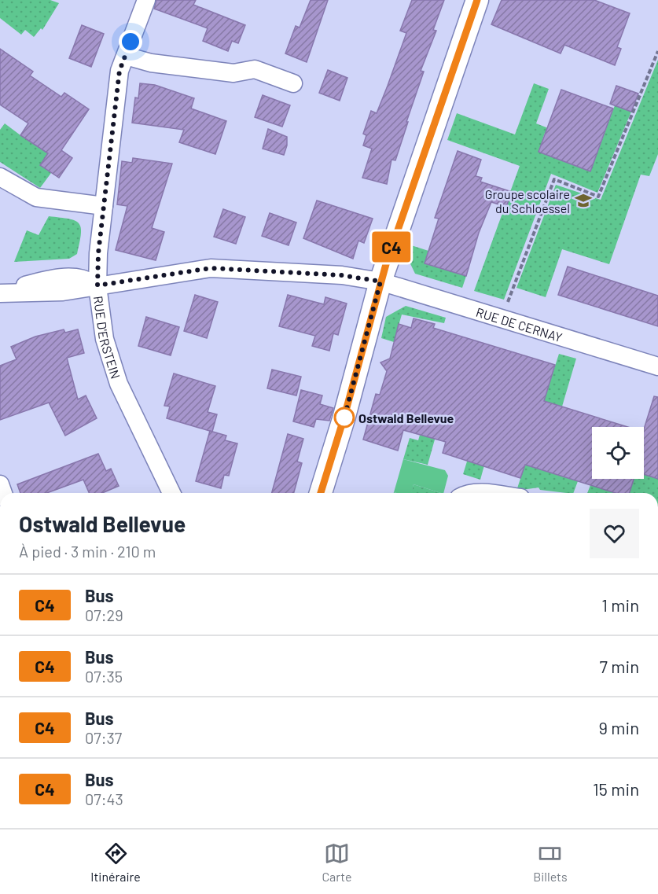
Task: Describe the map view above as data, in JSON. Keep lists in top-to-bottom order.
{
  "streets": {
    "street": ["RUE DE CERNAY", "RUE D'ERSTEIN"]
  },
  "crossings": [
    ["RUE DE CERNAY", "RUE D'ERSTEIN"]
  ],
  "places": {
    "school or university": ["Groupe scolaire du Schloessel"],
    "other": ["Ostwald Bellevue"]
  },
  "lines": ["bus line C4"],
  "page": {
    "on_map": "C4",
    "heading": ["Ostwald Bellevue", "À pied · 3 min · 210 m"],
    "list": [
      {
        "mark": "C4",
        "name": "Bus",
        "note": "07:29",
        "value": "1 min"
      },
      {
        "mark": "C4",
        "name": "Bus",
        "note": "07:35",
        "value": "7 min"
      },
      {
        "mark": "C4",
        "name": "Bus",
        "note": "07:37",
        "value": "9 min"
      },
      {
        "mark": "C4",
        "name": "Bus",
        "note": "07:43",
        "value": "15 min"
      }
    ],
    "tabs": ["Itinéraire", "Carte", "Billets"]
  }
}
